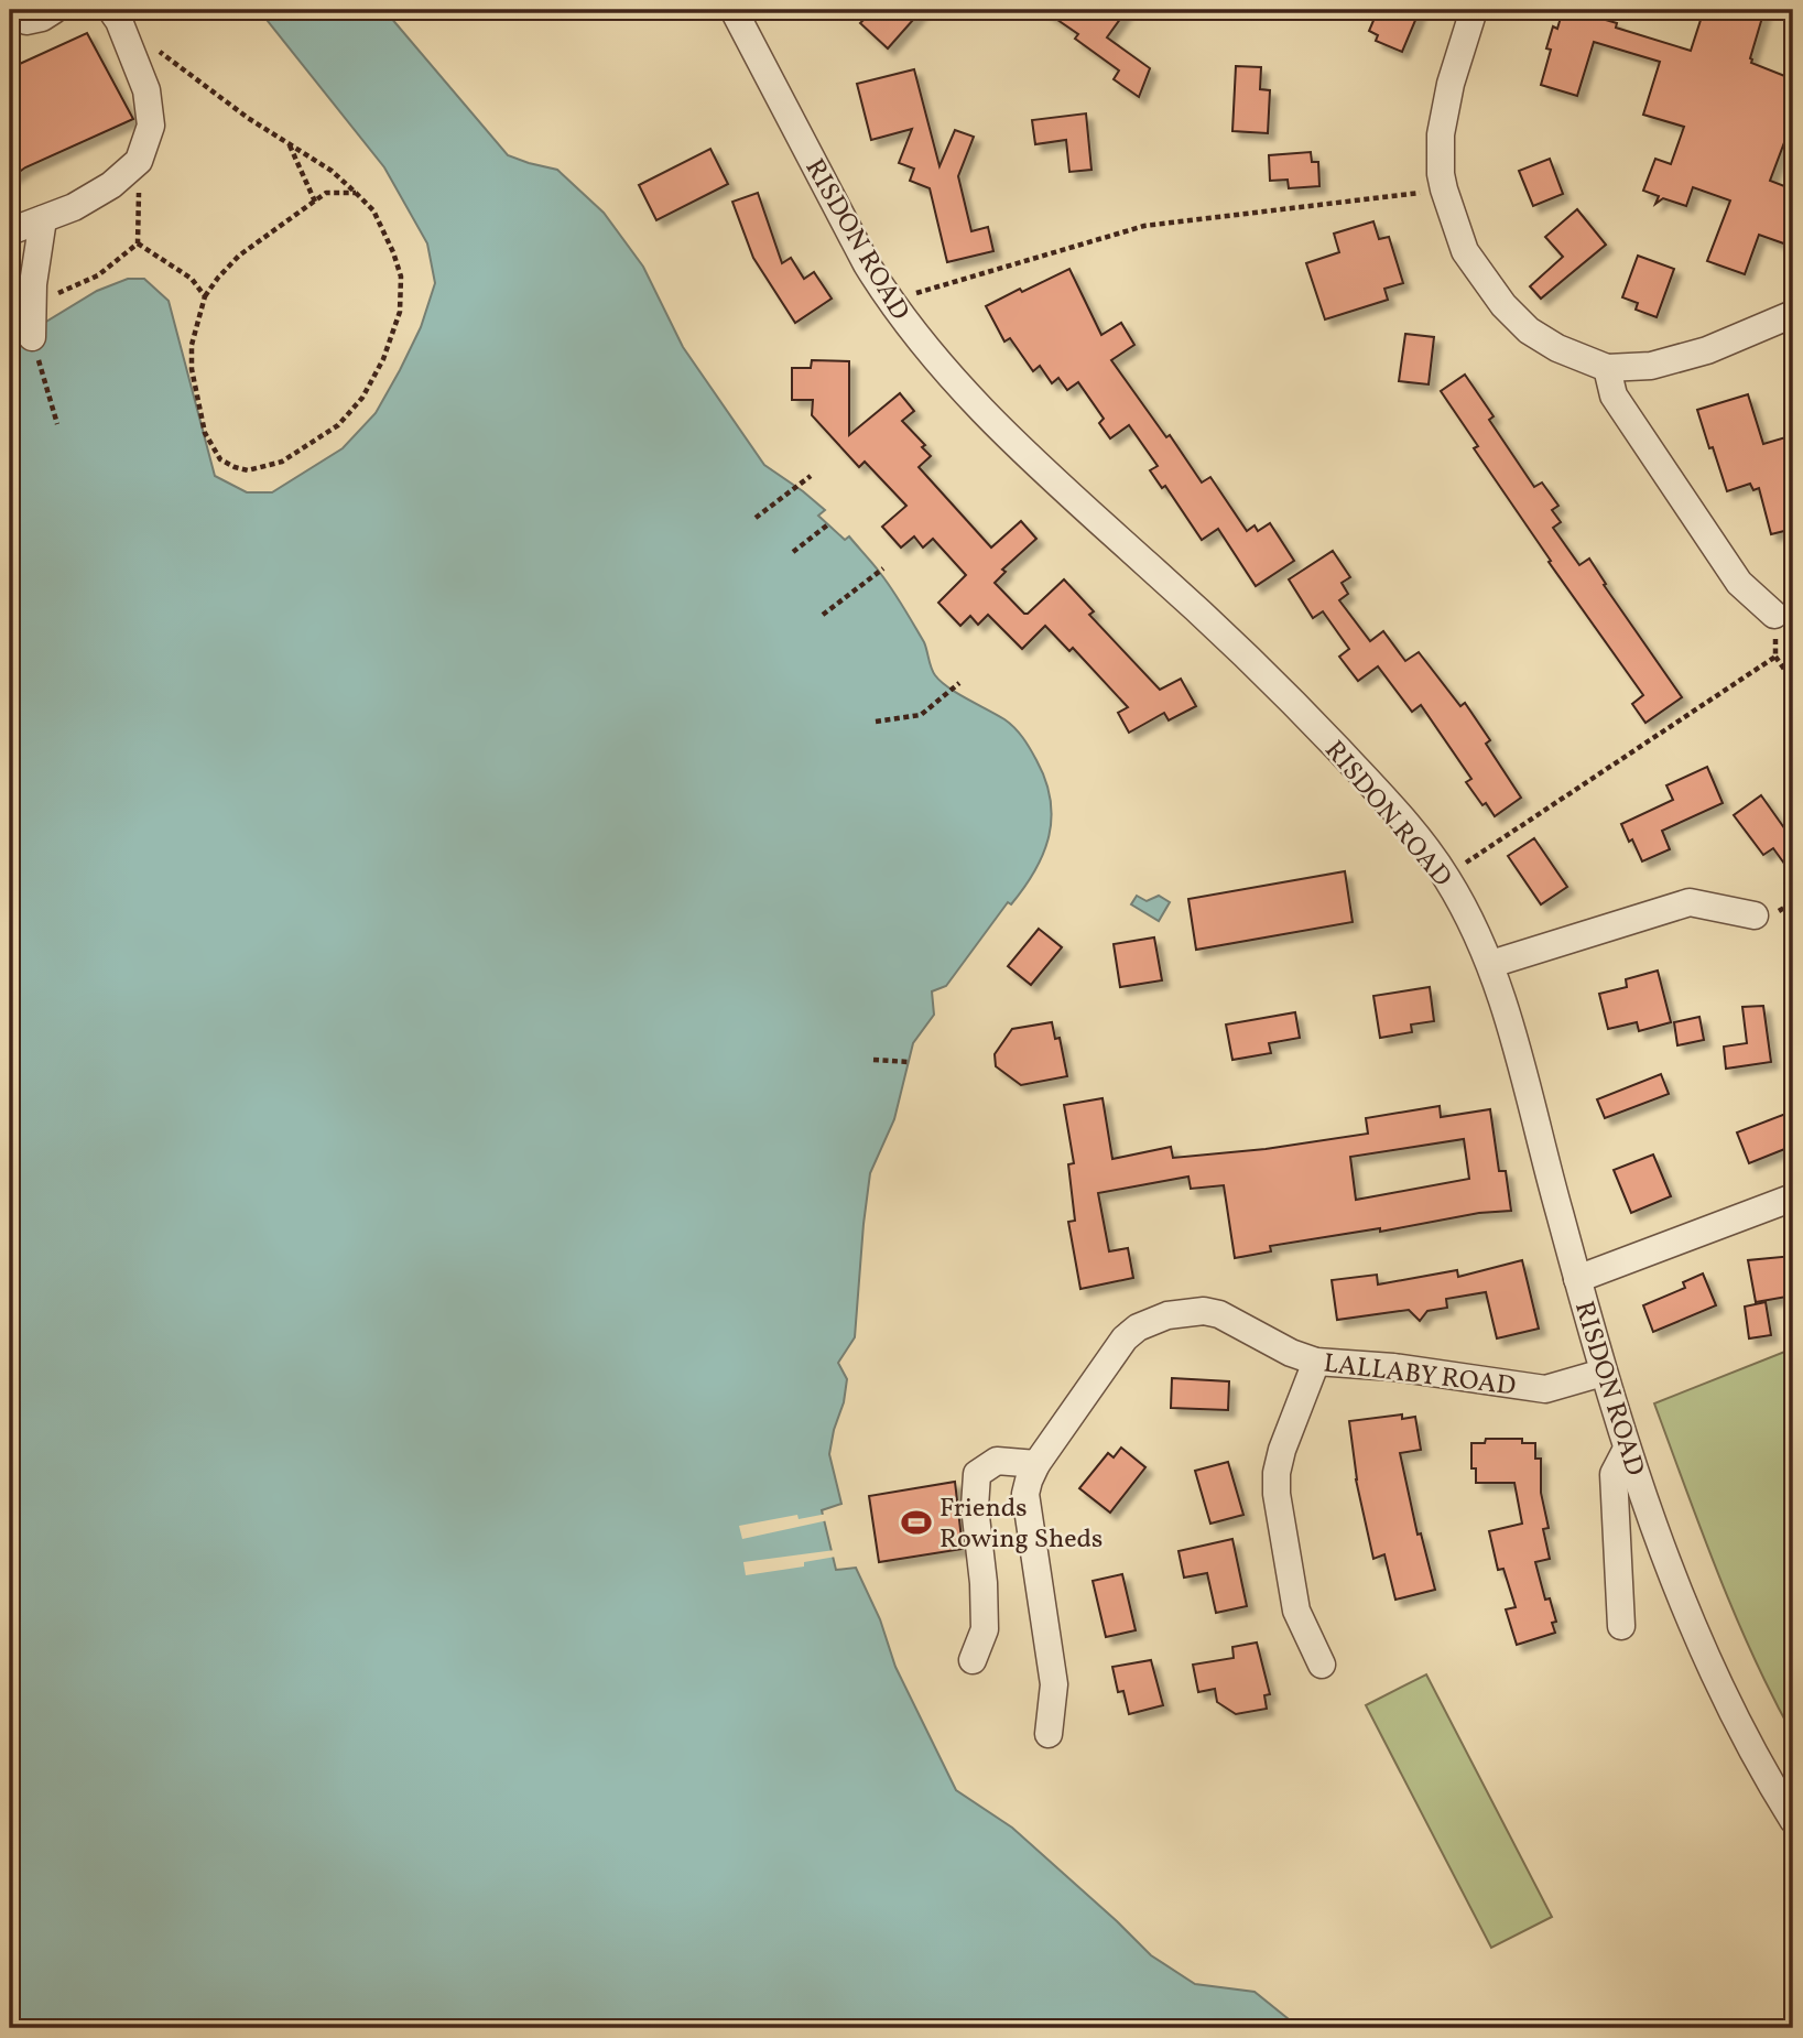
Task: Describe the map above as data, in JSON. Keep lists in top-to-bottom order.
{
  "streets": {
    "street": ["RISDON ROAD", "LALLABY ROAD"]
  },
  "crossings": [
    ["RISDON ROAD", "LALLABY ROAD"]
  ],
  "places": {
    "sports": ["Friends Rowing Sheds"]
  }
}
